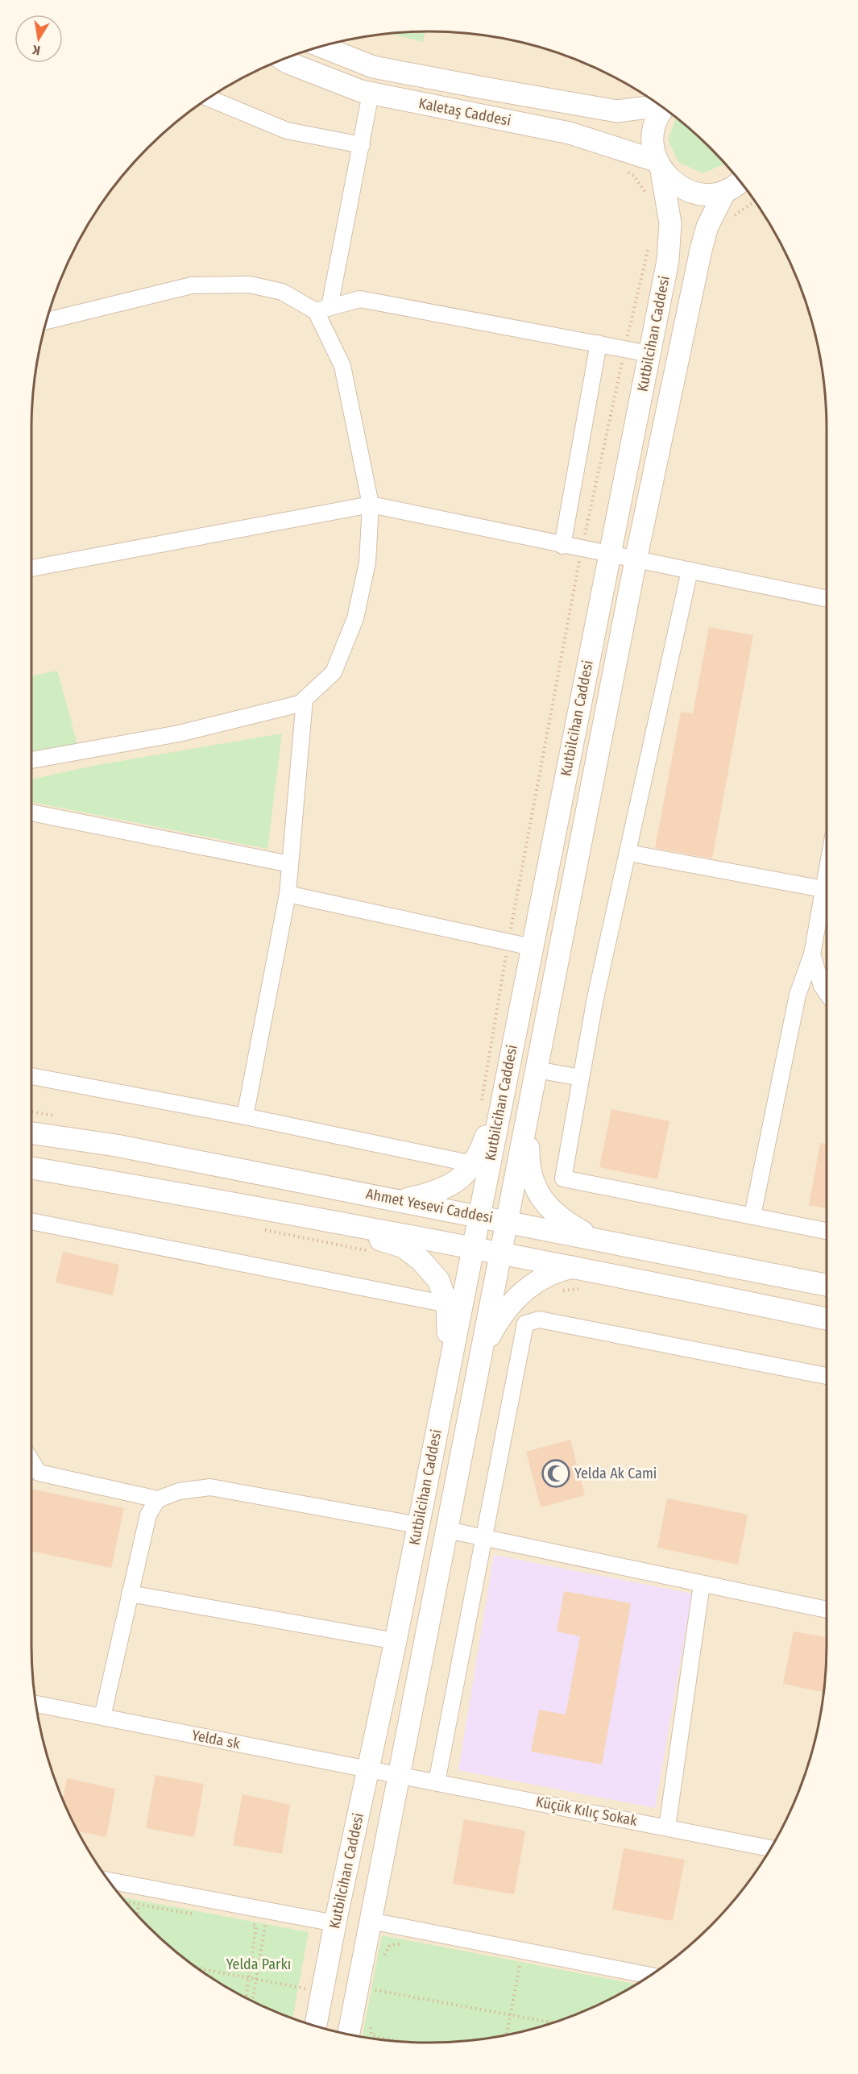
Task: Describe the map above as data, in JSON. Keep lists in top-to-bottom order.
{
  "streets": {
    "street": [
      "Kaletaş Caddesi",
      "Kutbilcihan Caddesi",
      "Ahmet Yesevi Caddesi",
      "Yelda sk",
      "Küçük Kılıç Sokak"
    ]
  },
  "crossings": [
    ["Kaletaş Caddesi", "Kutbilcihan Caddesi"],
    ["Kutbilcihan Caddesi", "Ahmet Yesevi Caddesi"],
    ["Kutbilcihan Caddesi", "Yelda sk"],
    ["Kutbilcihan Caddesi", "Küçük Kılıç Sokak"],
    ["Yelda sk", "Küçük Kılıç Sokak"]
  ],
  "parks": ["Yelda Parkı"],
  "places": {
    "mosque": ["Yelda Ak Cami"]
  },
  "north": "bottom"
}
